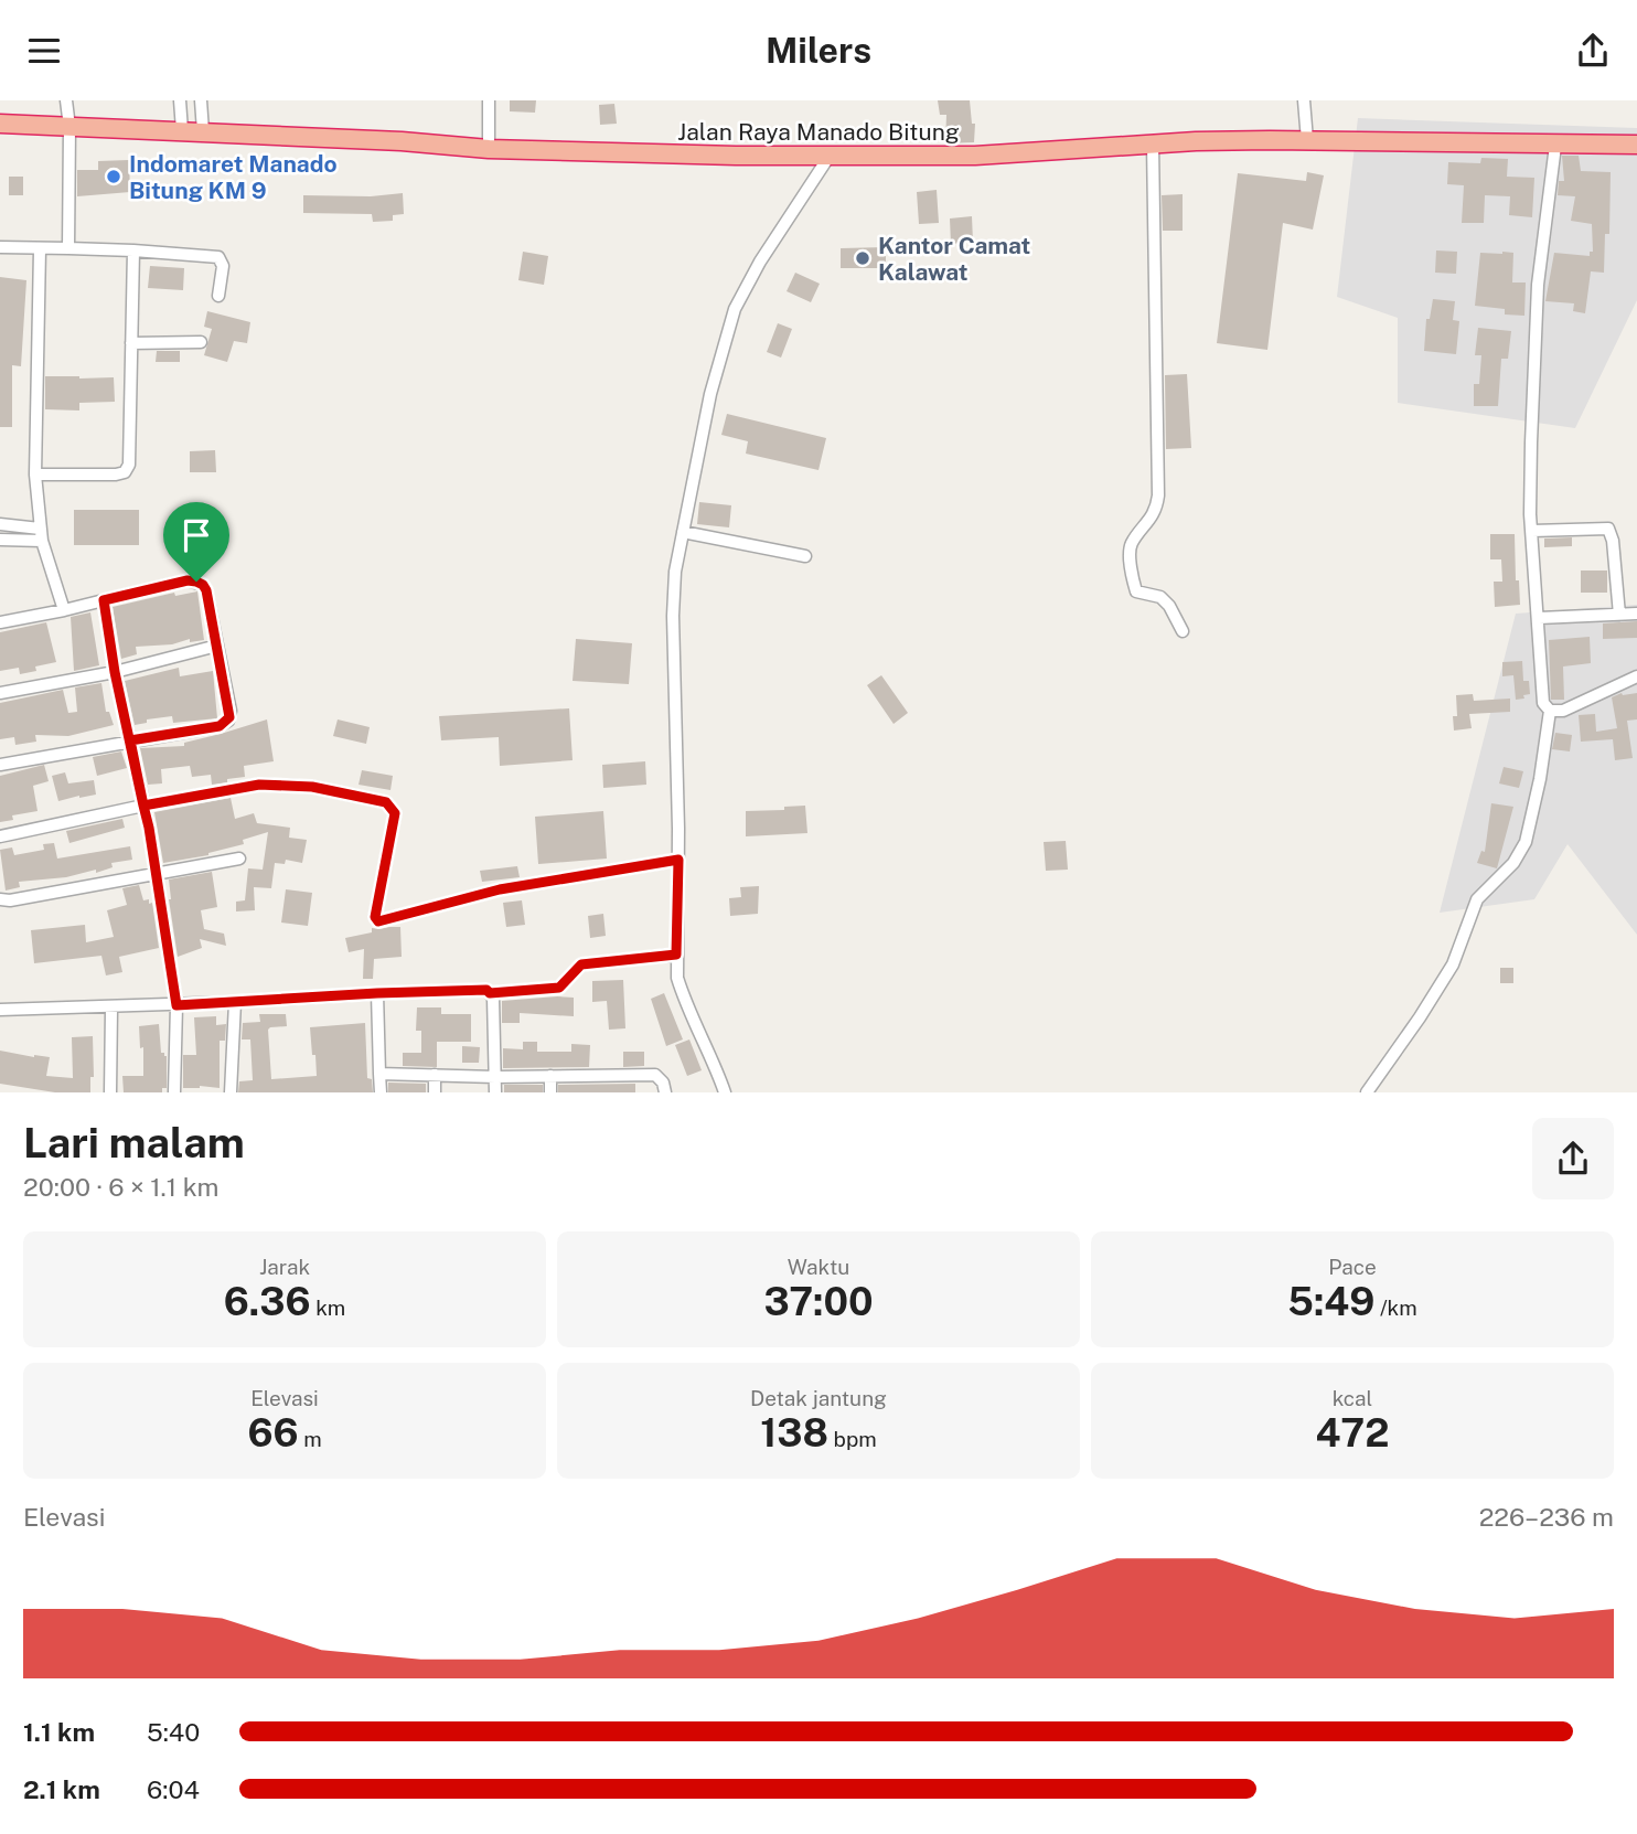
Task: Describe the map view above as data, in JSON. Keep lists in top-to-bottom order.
{
  "streets": {
    "highway": ["Jalan Raya Manado Bitung"]
  },
  "places": ["Indomaret Manado Bitung KM 9", "Kantor Camat Kalawat"],
  "page": {
    "header": "Milers",
    "heading": ["Lari malam", "20:00 · 6 × 1.1 km"],
    "stats": [
      ["Jarak", "6.36 km"],
      ["Waktu", "37:00"],
      ["Pace", "5:49 /km"],
      ["Elevasi", "66 m"],
      ["Detak jantung", "138 bpm"],
      ["kcal", "472"]
    ],
    "chart": ["Elevasi", "226–236 m"],
    "list": [
      {
        "name": "1.1 km",
        "note": "5:40"
      },
      {
        "name": "2.1 km",
        "note": "6:04"
      }
    ]
  }
}
